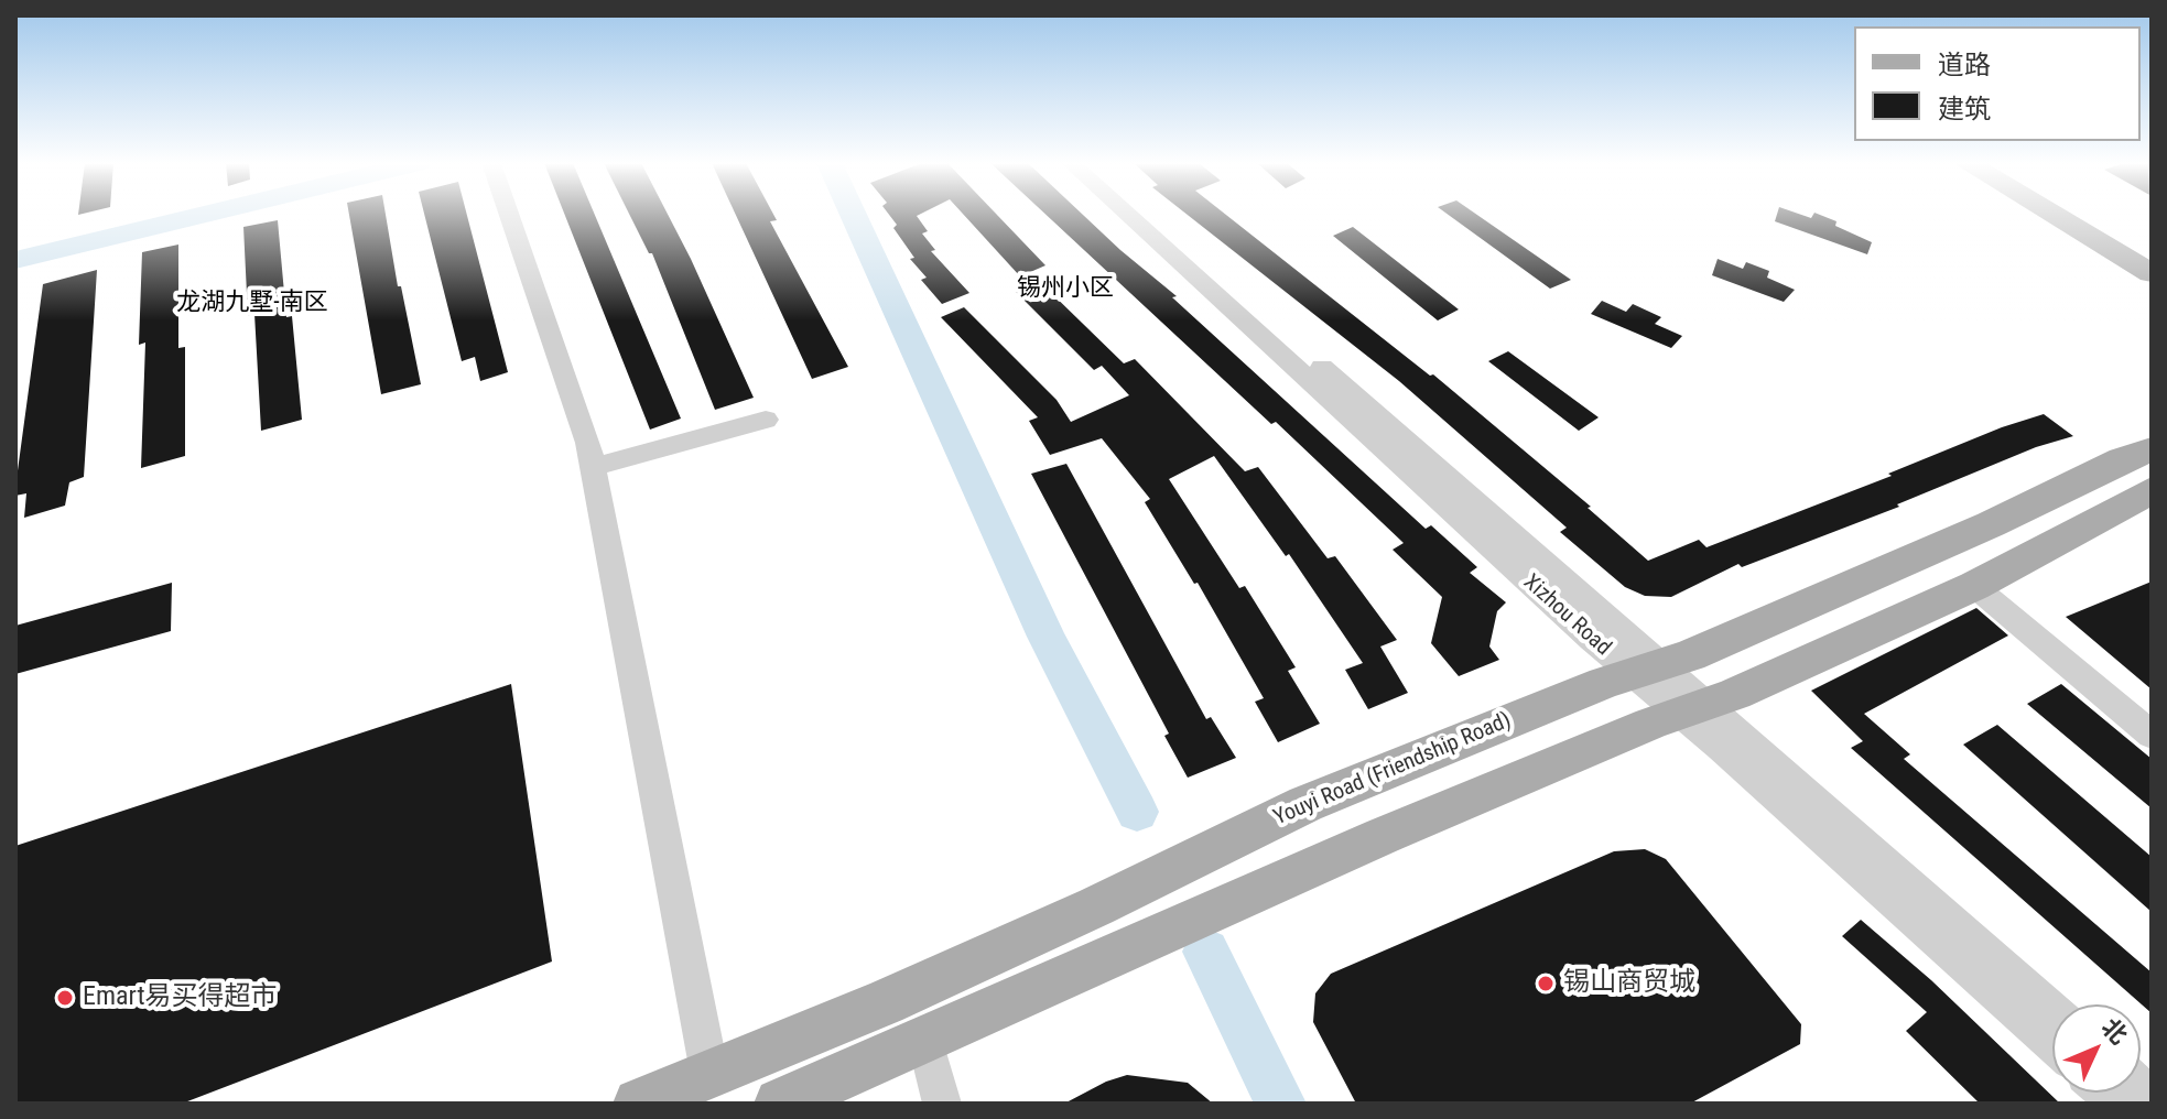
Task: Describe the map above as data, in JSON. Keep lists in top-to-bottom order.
{
  "streets": {
    "main road": ["Youyi Road (Friendship Road)"],
    "street": ["Xizhou Road"]
  },
  "crossings": [
    ["Xizhou Road", "Youyi Road (Friendship Road)"]
  ],
  "districts": ["锡州小区", "龙湖九墅-南区"],
  "places": ["锡山商贸城", "Emart易买得超市"],
  "legend": ["道路", "建筑"],
  "north": "top right"
}
